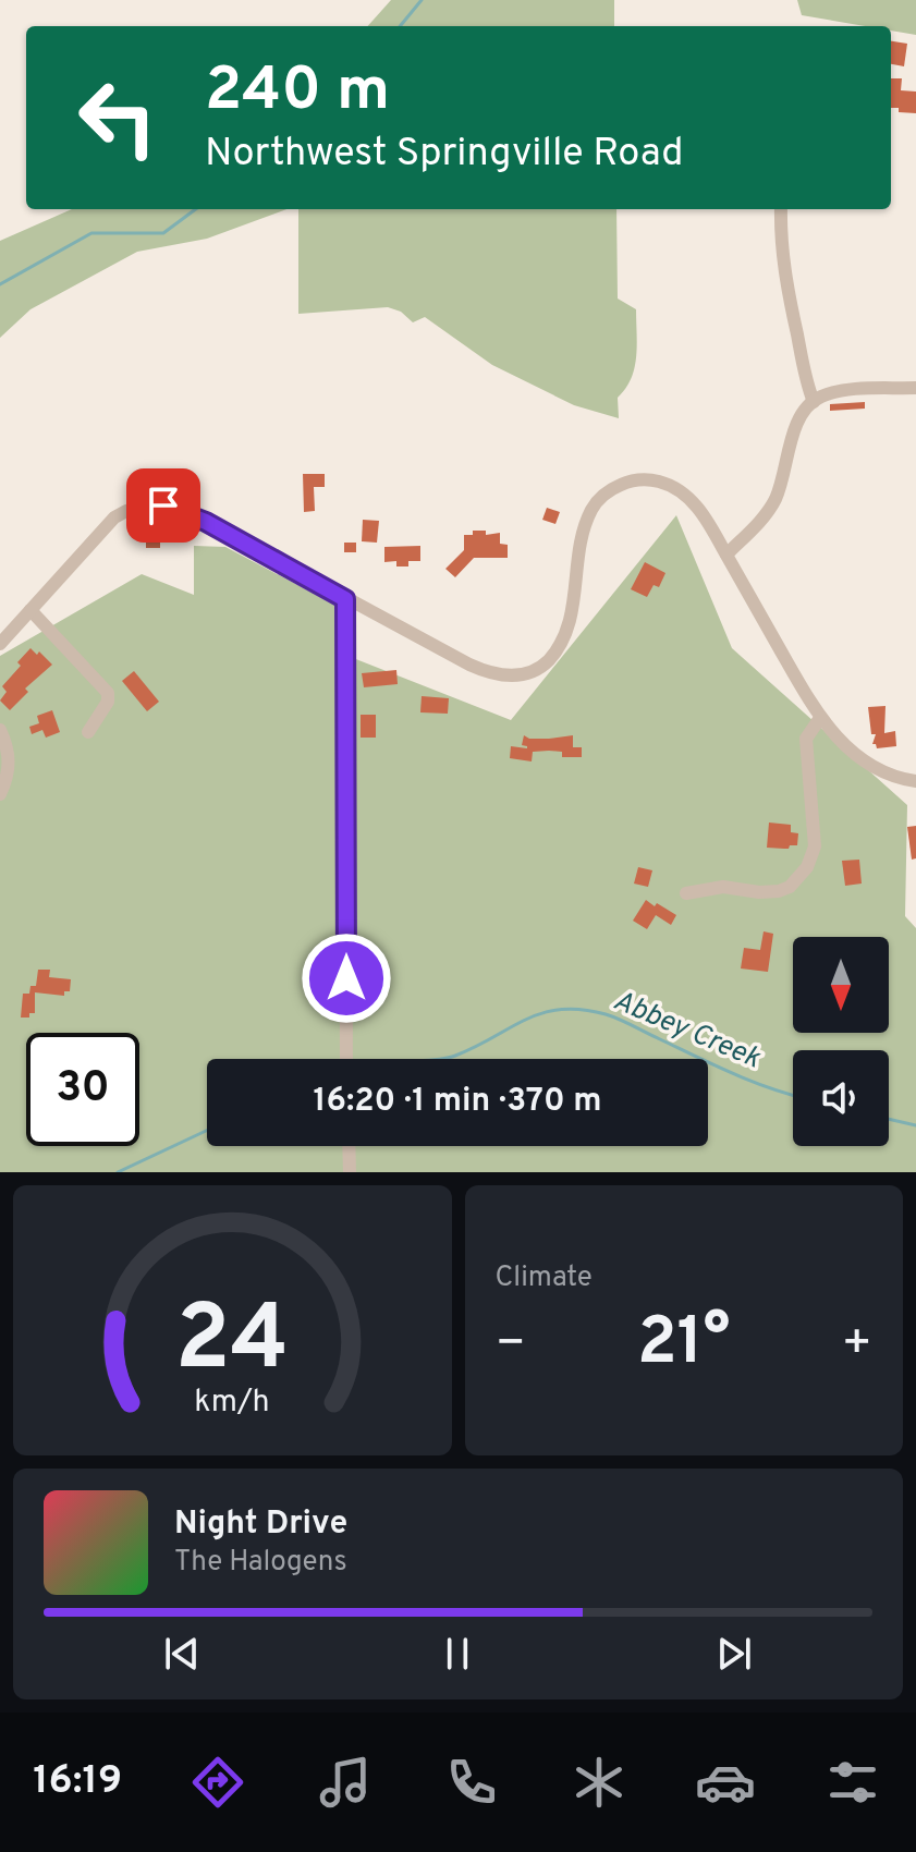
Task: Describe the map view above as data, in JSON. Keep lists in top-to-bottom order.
{
  "water": ["Abbey Creek"],
  "north": "bottom",
  "page": {
    "turn": ["240 m", "Northwest Springville Road"],
    "limit": "30",
    "trip": "16:20 · 1 min · 370 m",
    "tile": "Climate",
    "heat": ["−", "21°", "+"],
    "song": ["Night Drive", "The Halogens"],
    "tabs": "16:19",
    "gauge": ["24", "km/h"]
  }
}
